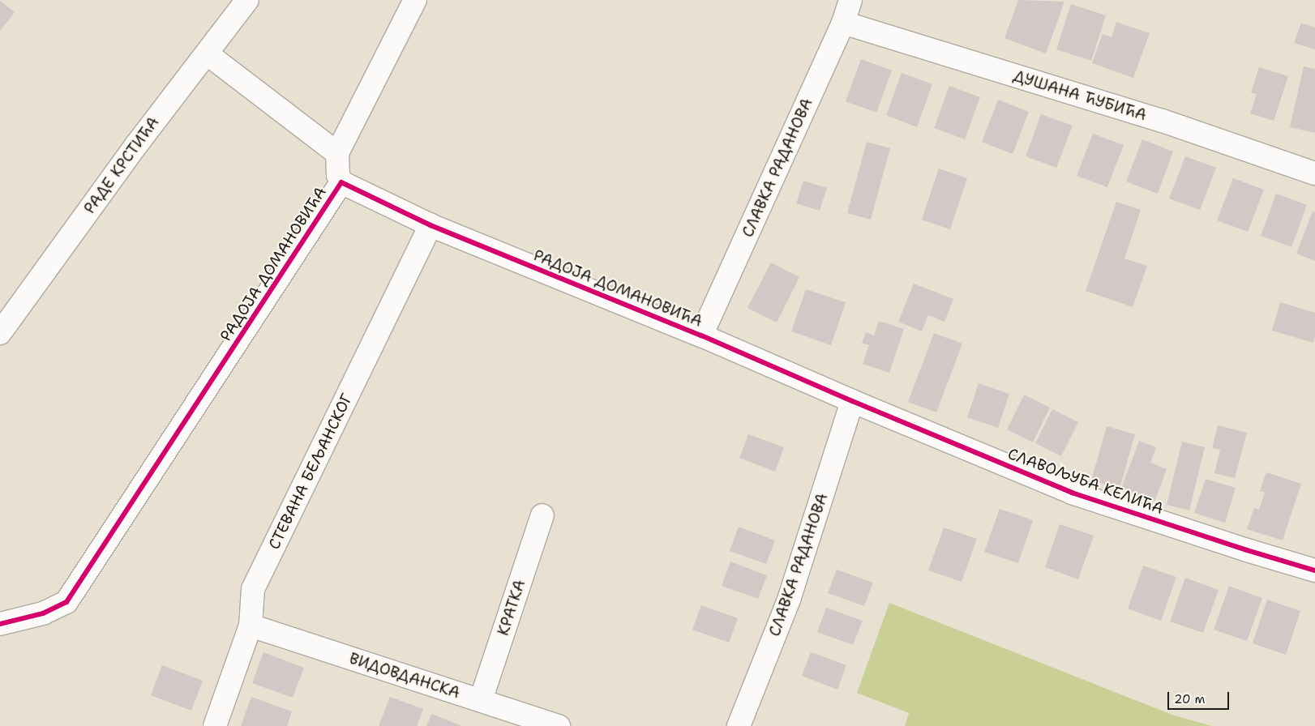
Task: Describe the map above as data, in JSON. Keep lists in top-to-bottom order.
{
  "streets": {
    "street": [
      "ДУШАНА ЋУБИЋА",
      "РАДЕ КРСТИЋА",
      "СЛАВКА РАДАНОВА",
      "РАДОЈА ДОМАНОВИЋА",
      "СТЕВАНА БЕЉАНСКОГ",
      "СЛАВОЉУБА КЕЛИЋА",
      "КРАТКА",
      "ВИДОВДАНСКА"
    ]
  },
  "crossings": [
    ["ДУШАНА ЋУБИЋА", "СЛАВКА РАДАНОВА"],
    ["СЛАВКА РАДАНОВА", "РАДОЈА ДОМАНОВИЋА"],
    ["СЛАВКА РАДАНОВА", "СЛАВОЉУБА КЕЛИЋА"],
    ["РАДОЈА ДОМАНОВИЋА", "СТЕВАНА БЕЉАНСКОГ"],
    ["РАДОЈА ДОМАНОВИЋА", "СЛАВОЉУБА КЕЛИЋА"],
    ["СТЕВАНА БЕЉАНСКОГ", "ВИДОВДАНСКА"],
    ["КРАТКА", "ВИДОВДАНСКА"]
  ],
  "scale_bar": "20 m"
}
